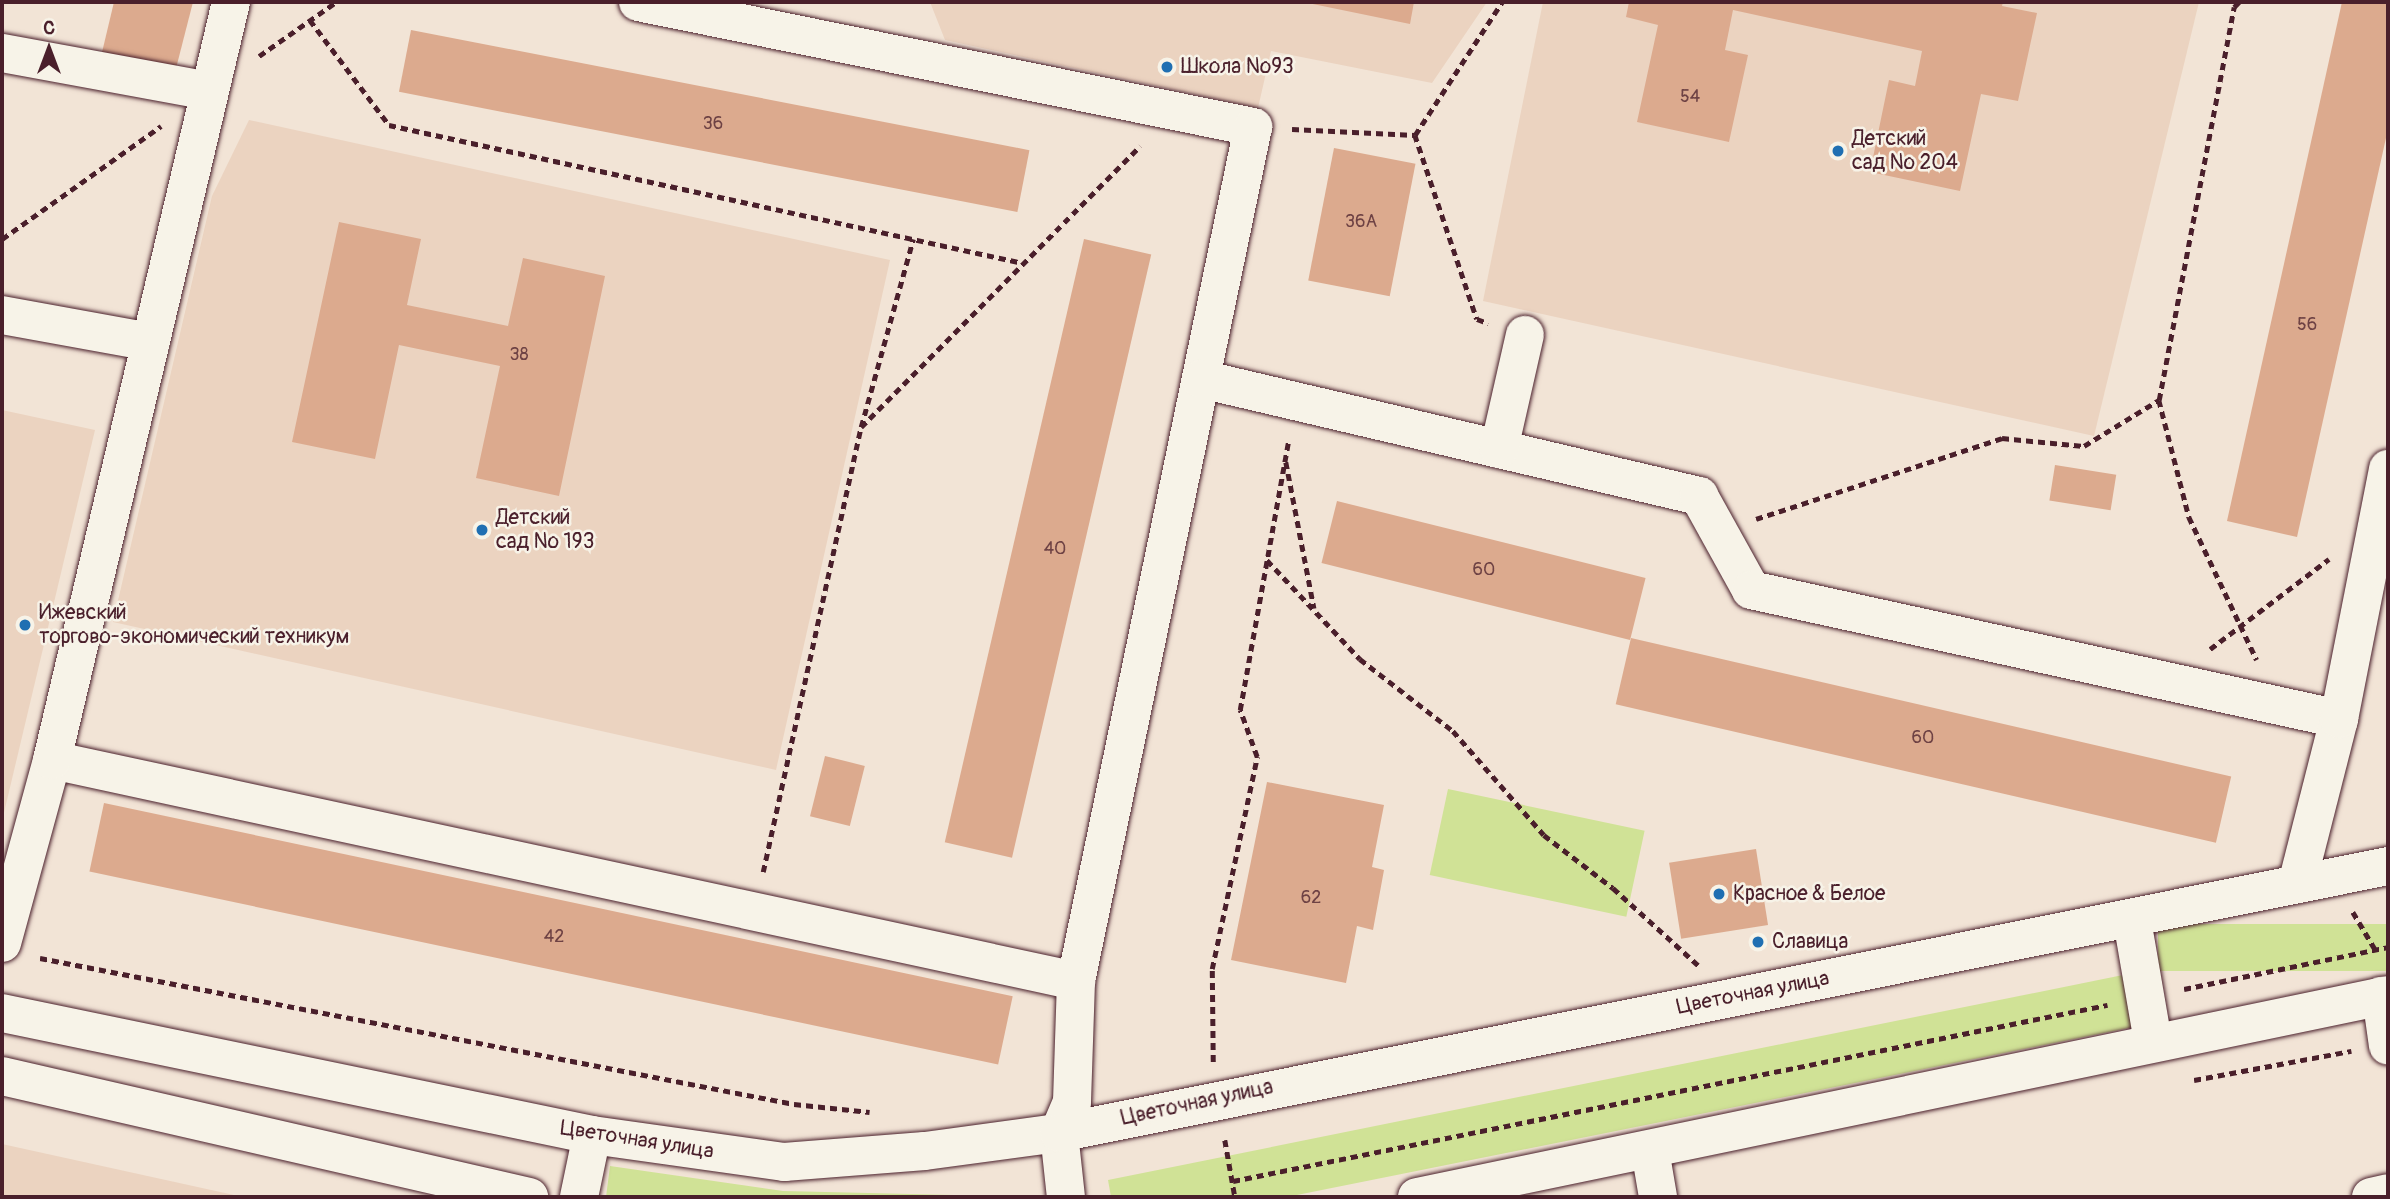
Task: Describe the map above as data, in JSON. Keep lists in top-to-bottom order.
{
  "streets": {
    "street": ["Цветочная улица"]
  },
  "places": [
    "Школа №93",
    "Детский сад № 204",
    "Детский сад № 193",
    "Ижевский торгово-экономический техникум",
    "Красное & Белое",
    "Славица"
  ],
  "house_numbers": [
    "54",
    "36",
    "36А",
    "56",
    "38",
    "40",
    "60",
    "60",
    "62",
    "42"
  ],
  "north": "top"
}
